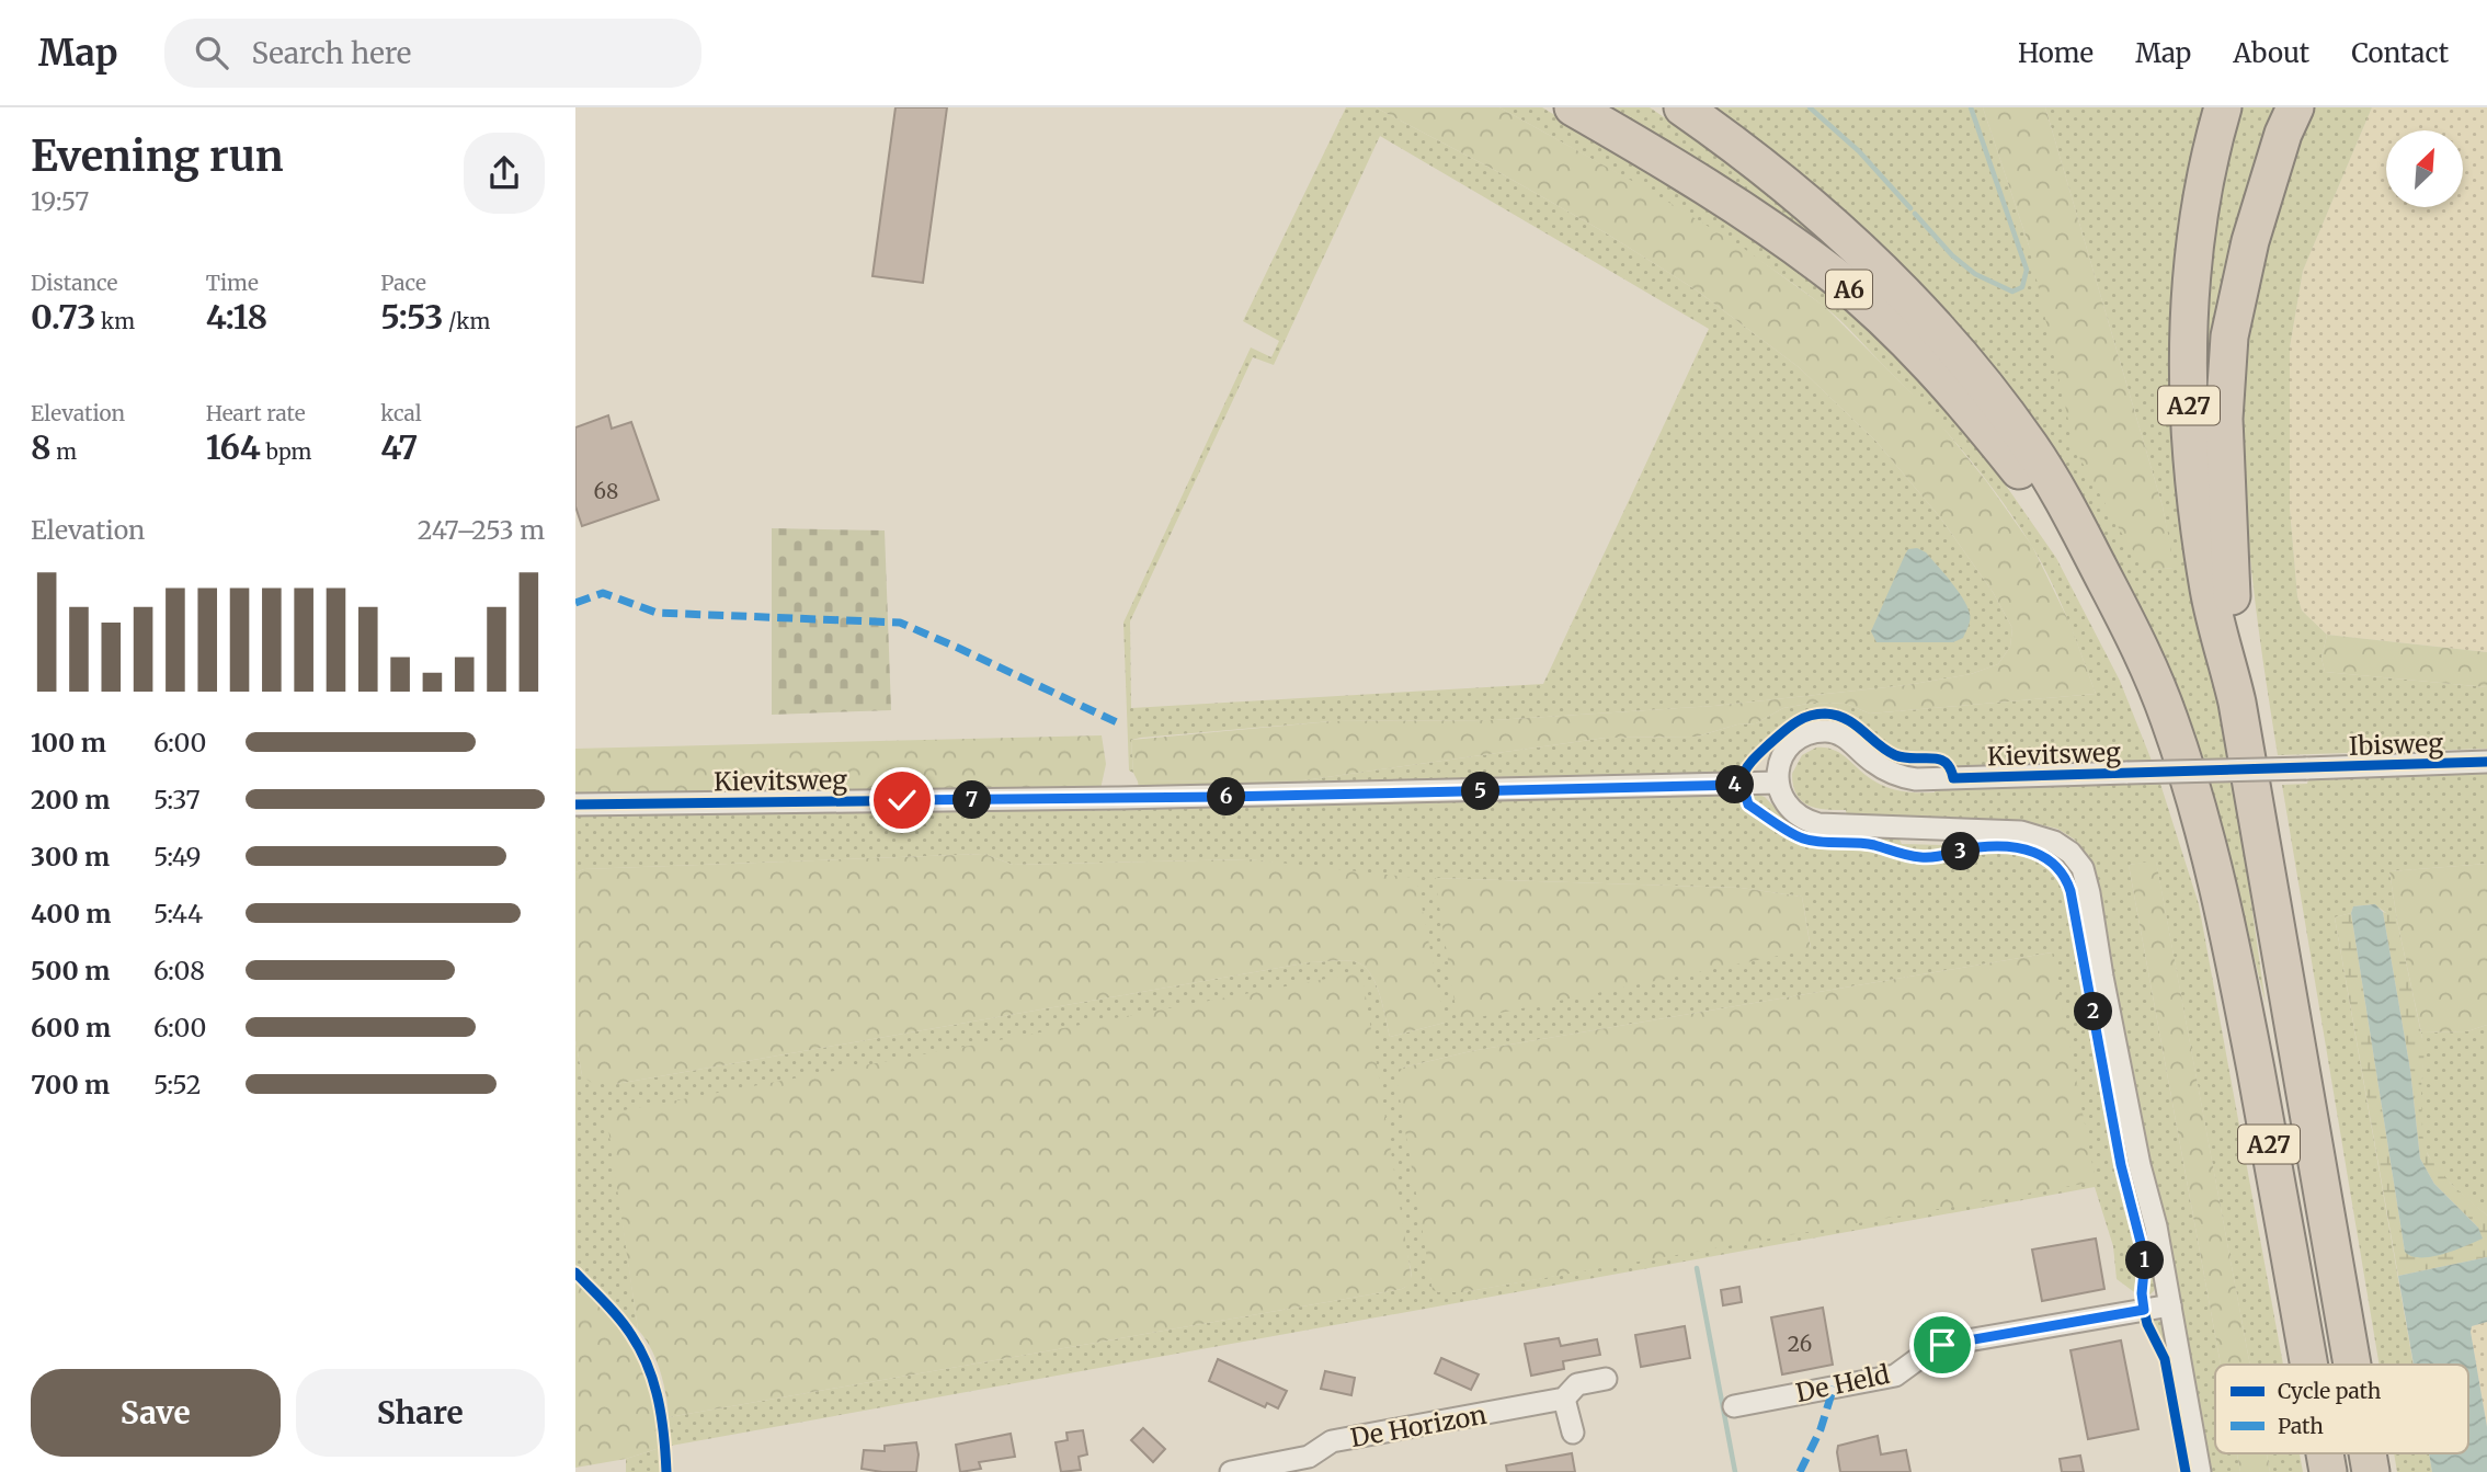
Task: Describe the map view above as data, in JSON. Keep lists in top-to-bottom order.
{
  "streets": {
    "highway": ["A6", "A27"],
    "street": [
      "Ibisweg",
      "Kievitsweg",
      "De Held",
      "De Horizon"
    ]
  },
  "crossings": [
    ["A6", "A27"],
    ["Ibisweg", "Kievitsweg"]
  ],
  "house_numbers": ["68", "26"],
  "legend": ["Cycle path", "Path"],
  "north": "top right",
  "page": {
    "header": "Map",
    "search": "Search here",
    "nav": [
      "Home",
      "Map",
      "About",
      "Contact"
    ],
    "heading": ["Evening run", "19:57"],
    "stats": [
      ["Distance", "0.73 km"],
      ["Time", "4:18"],
      ["Pace", "5:53 /km"],
      ["Elevation", "8 m"],
      ["Heart rate", "164 bpm"],
      ["kcal", "47"]
    ],
    "chart": ["Elevation", "247–253 m"],
    "list": [
      {
        "name": "100 m",
        "note": "6:00"
      },
      {
        "name": "200 m",
        "note": "5:37"
      },
      {
        "name": "300 m",
        "note": "5:49"
      },
      {
        "name": "400 m",
        "note": "5:44"
      },
      {
        "name": "500 m",
        "note": "6:08"
      },
      {
        "name": "600 m",
        "note": "6:00"
      },
      {
        "name": "700 m",
        "note": "5:52"
      }
    ],
    "pins": [
      "4",
      "5",
      "6",
      "7",
      "3",
      "2",
      "1"
    ],
    "buttons": ["Save", "Share"]
  }
}
